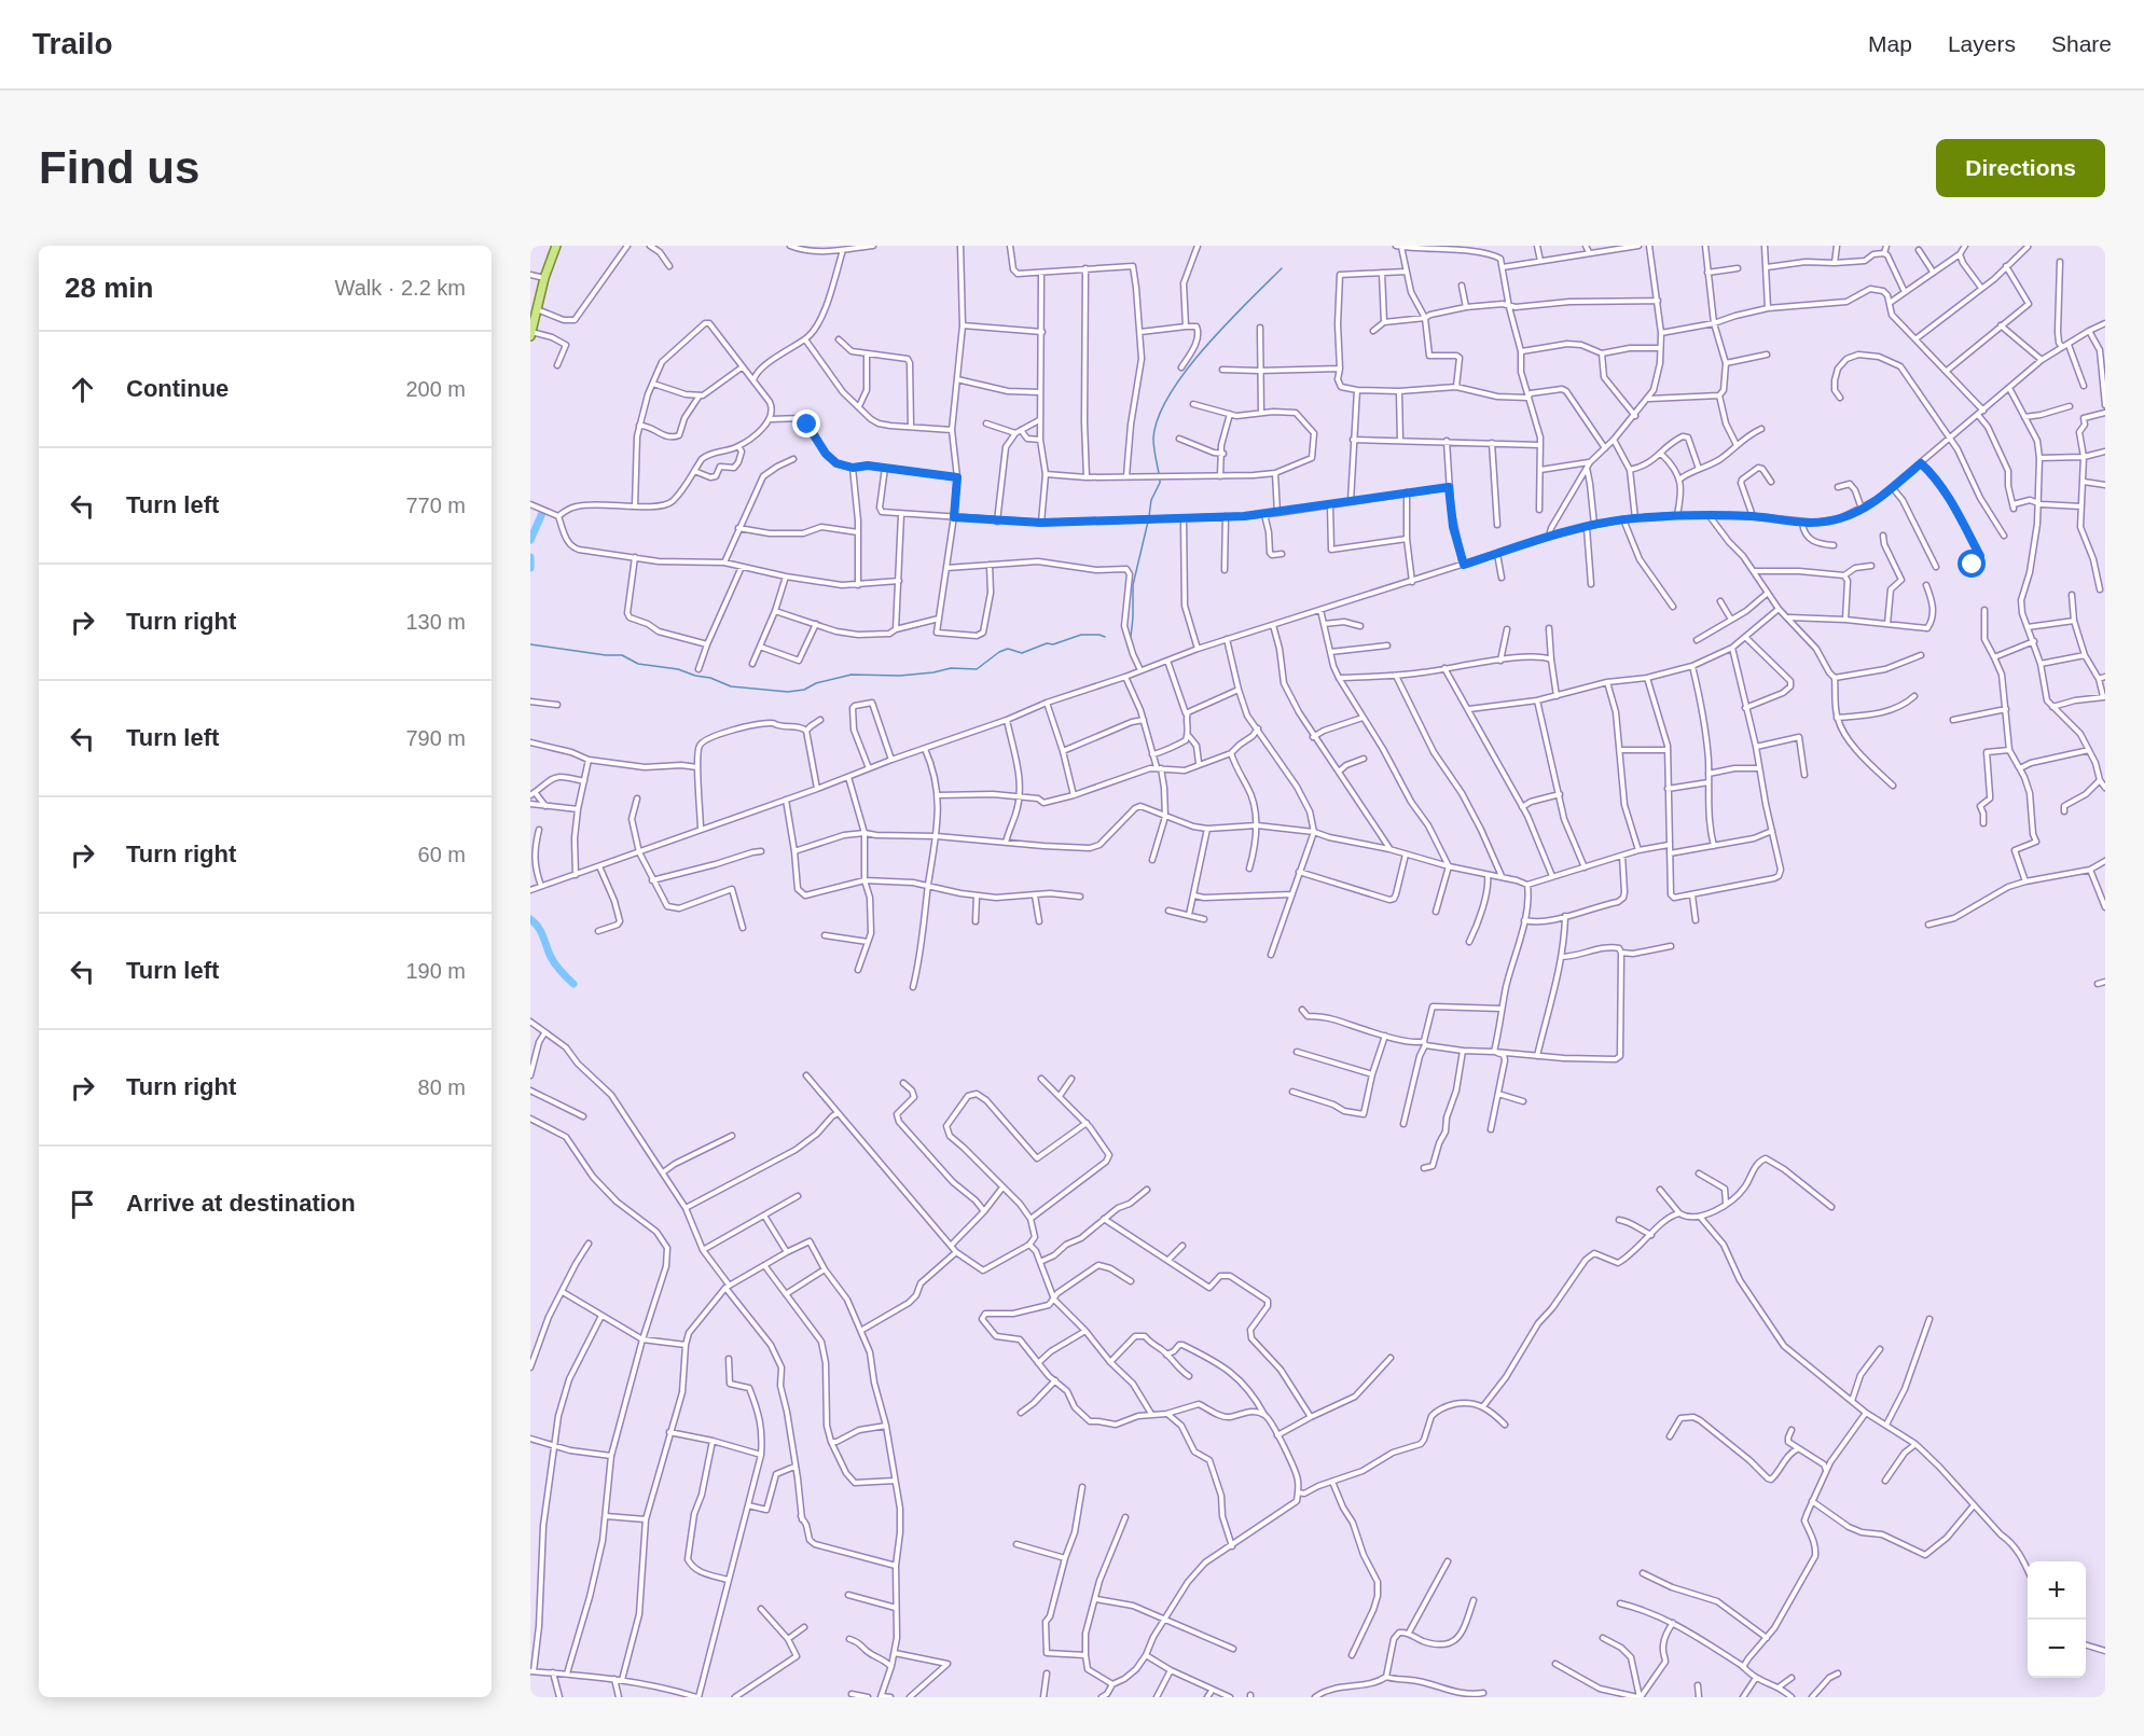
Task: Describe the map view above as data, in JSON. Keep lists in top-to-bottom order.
{
  "page": {
    "header": "Trailo",
    "nav": ["Map", "Layers", "Share"],
    "buttons": "Directions",
    "title": "Find us",
    "heading": ["28 min", "Walk · 2.2 km"],
    "list": [
      ["Continue", "200 m"],
      ["Turn left", "770 m"],
      ["Turn right", "130 m"],
      ["Turn left", "790 m"],
      ["Turn right", "60 m"],
      ["Turn left", "190 m"],
      ["Turn right", "80 m"],
      "Arrive at destination"
    ],
    "map_buttons": ["+", "−"]
  }
}
